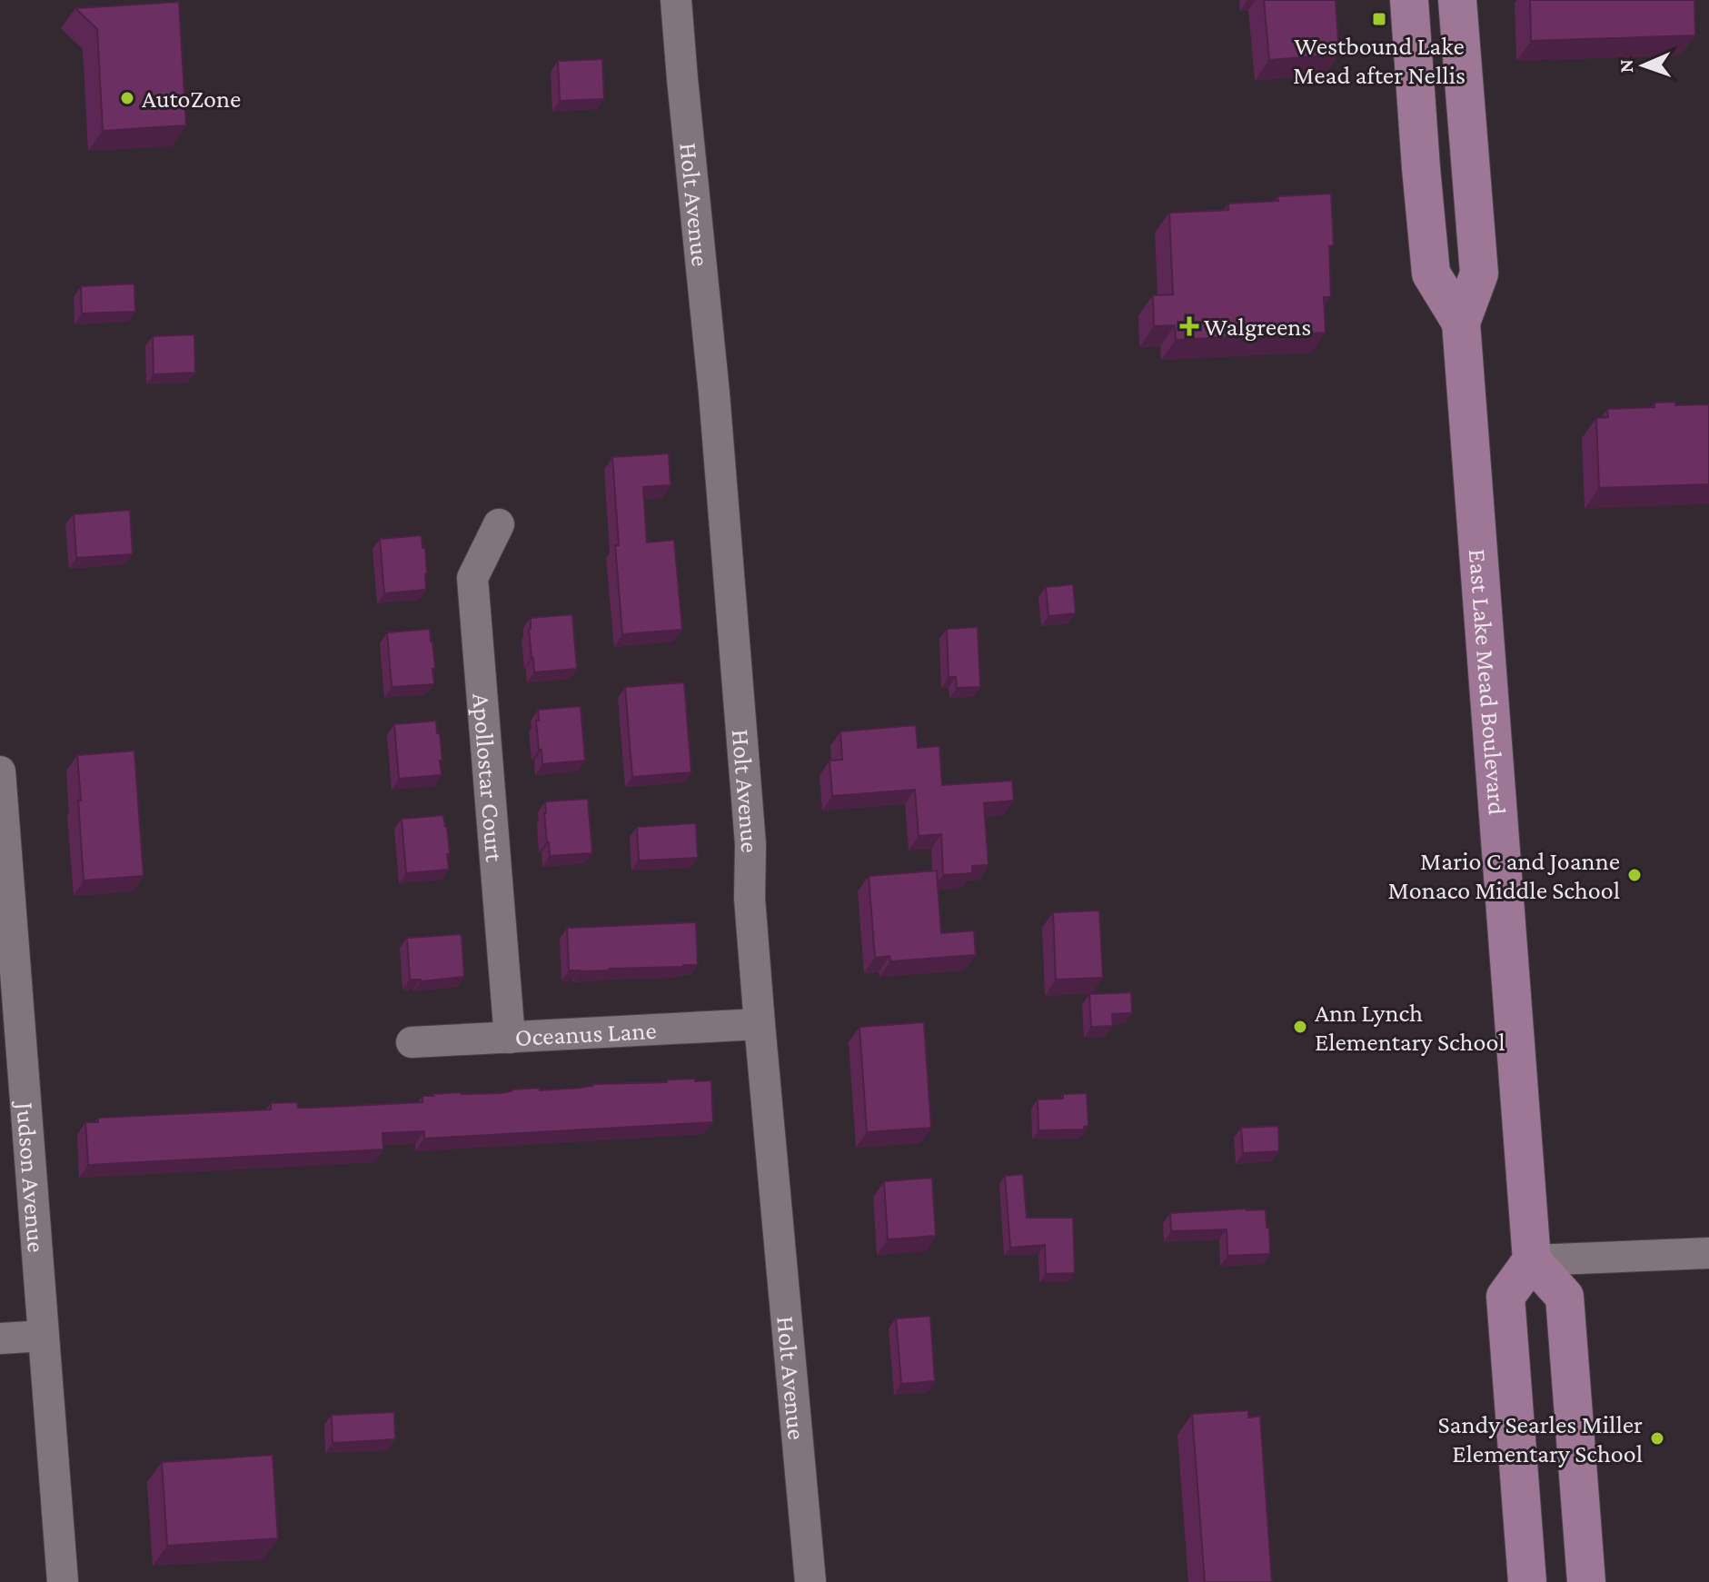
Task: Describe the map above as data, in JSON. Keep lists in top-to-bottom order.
{
  "streets": {
    "main road": ["East Lake Mead Boulevard"],
    "street": [
      "Holt Avenue",
      "Apollostar Court",
      "Oceanus Lane",
      "Judson Avenue"
    ]
  },
  "crossings": [
    ["Holt Avenue", "Oceanus Lane"],
    ["Apollostar Court", "Oceanus Lane"]
  ],
  "places": {
    "transit": ["Westbound Lake Mead after Nellis"],
    "other": [
      "AutoZone",
      "Mario C and Joanne Monaco Middle School",
      "Ann Lynch Elementary School",
      "Sandy Searles Miller Elementary School"
    ],
    "health": ["Walgreens"]
  },
  "north": "left"
}
